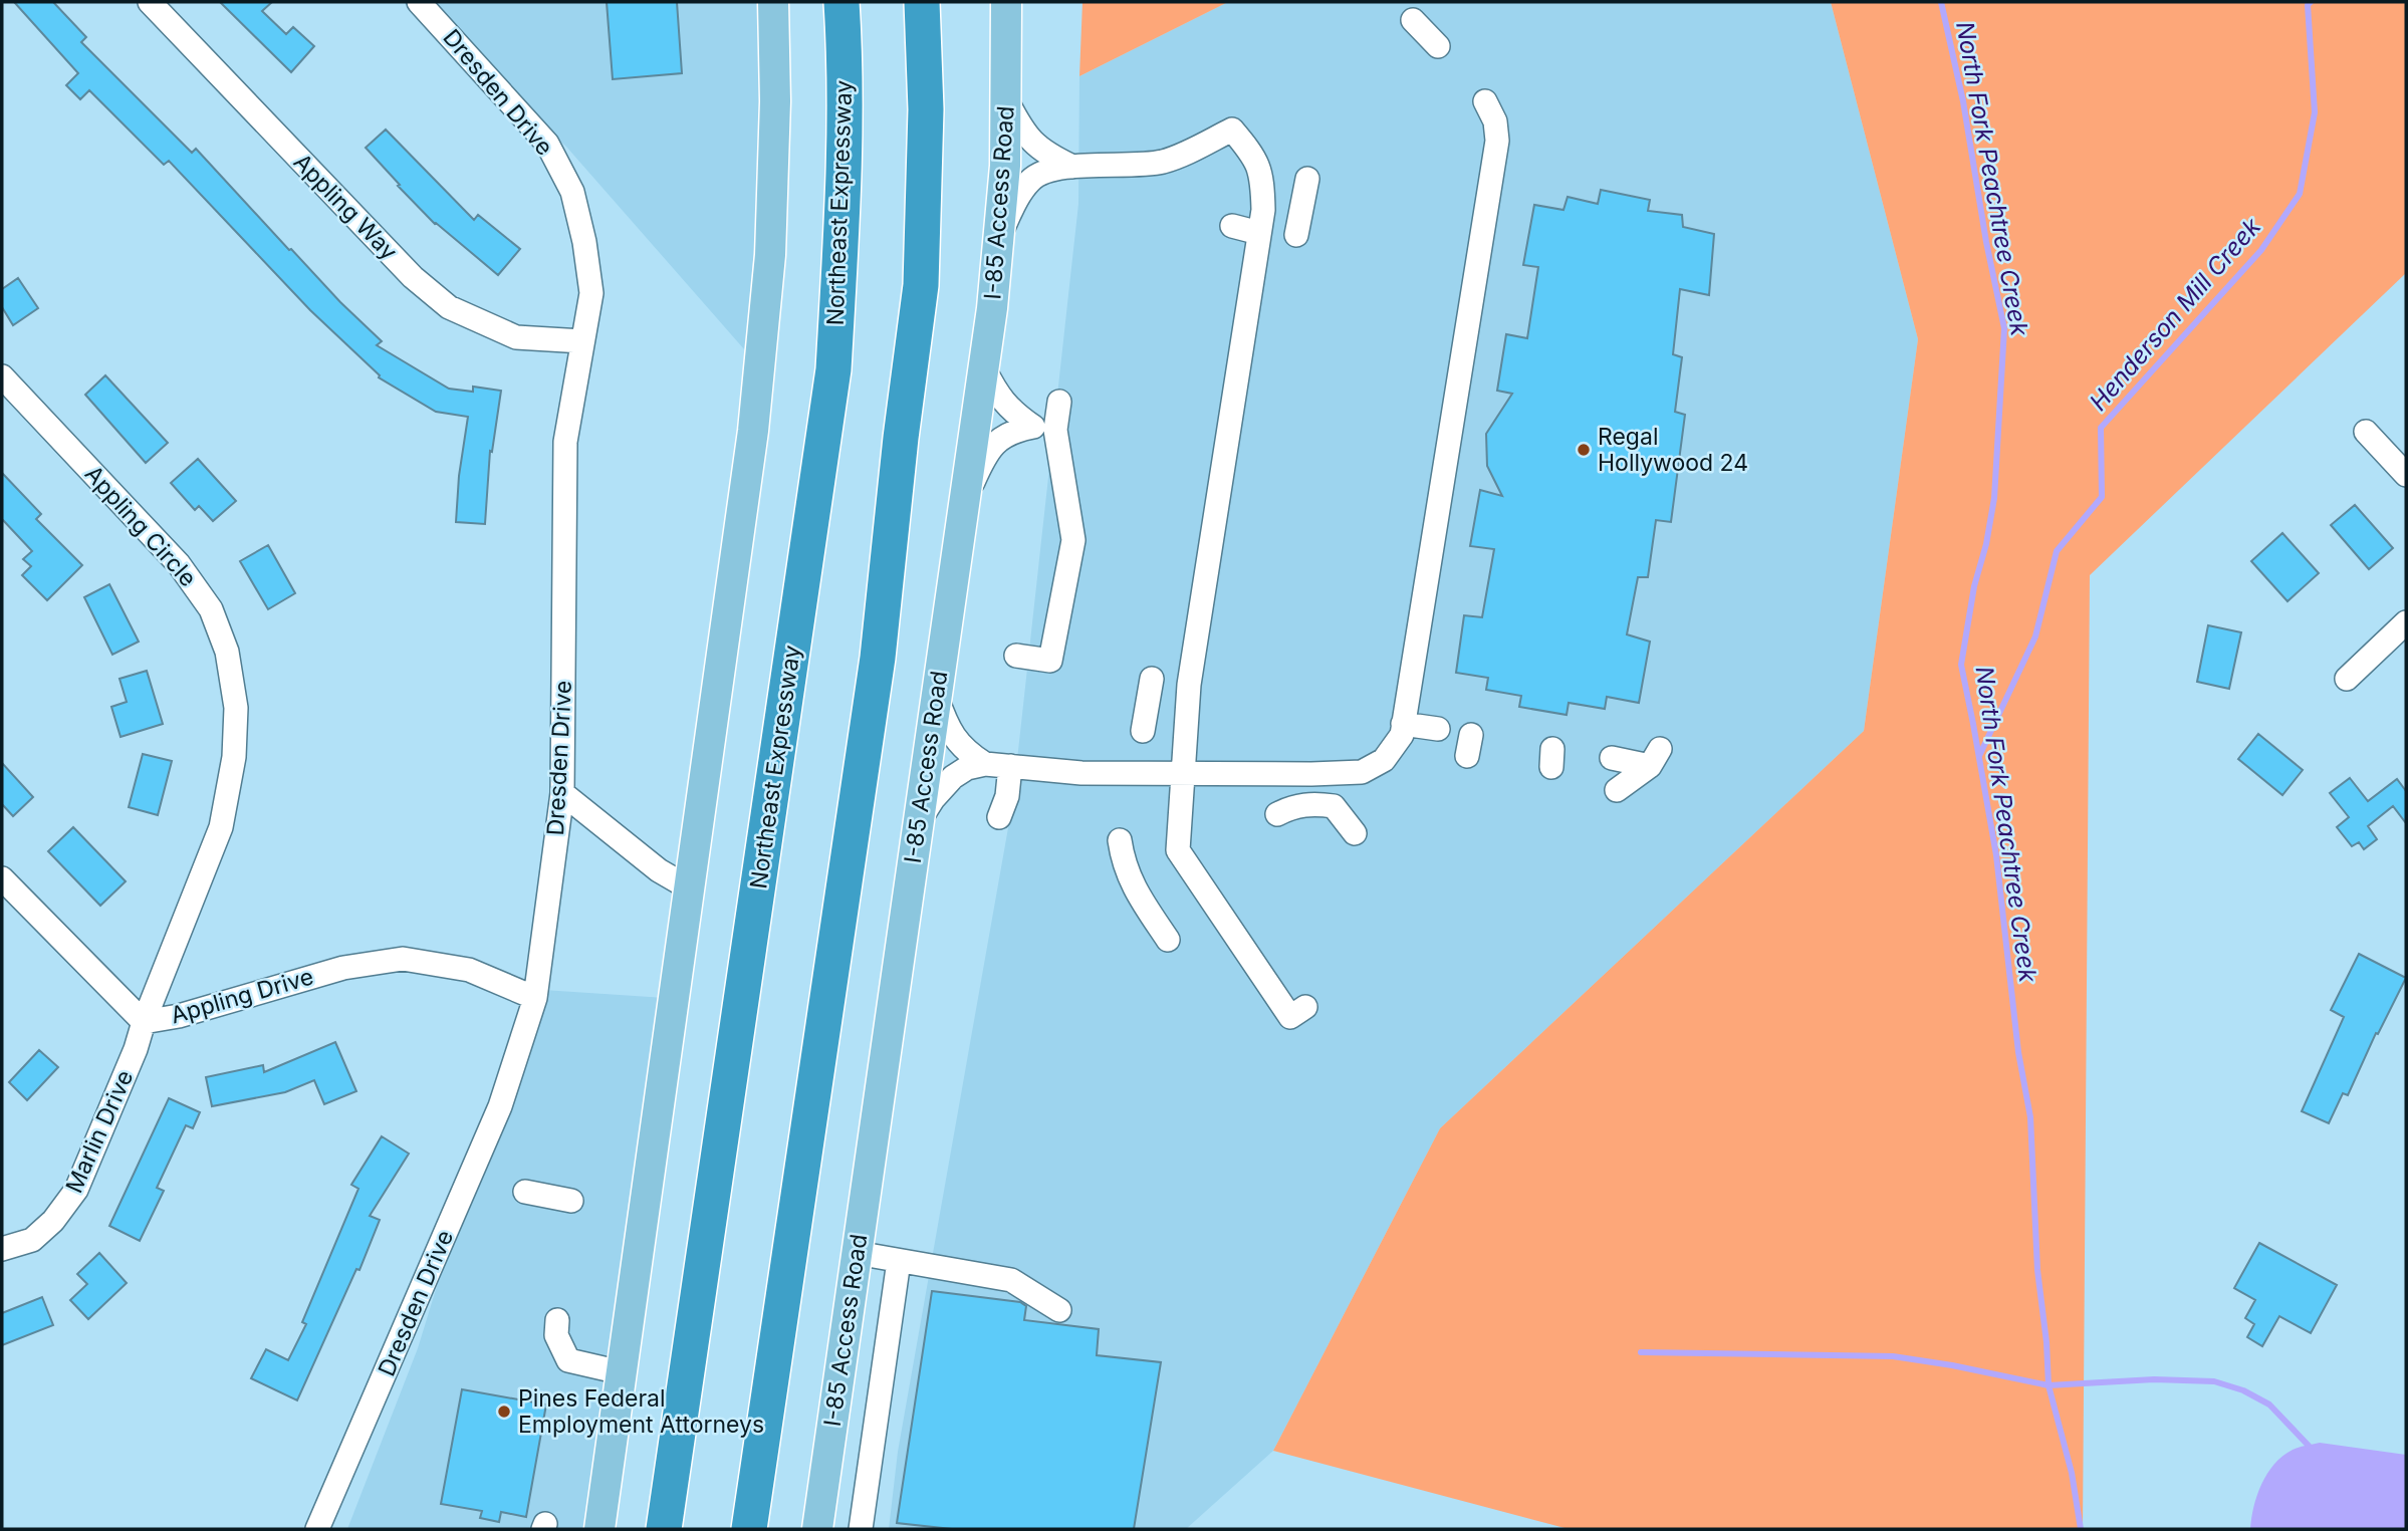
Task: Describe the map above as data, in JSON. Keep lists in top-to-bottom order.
{
  "streets": {
    "highway": ["Northeast Expressway"],
    "main road": ["I-85 Access Road"],
    "street": [
      "Dresden Drive",
      "Appling Way",
      "Appling Circle",
      "Appling Drive",
      "Marlin Drive"
    ]
  },
  "crossings": [
    ["Dresden Drive", "Appling Way"],
    ["Dresden Drive", "Appling Drive"],
    ["Appling Circle", "Appling Drive"],
    ["Appling Circle", "Marlin Drive"],
    ["Appling Drive", "Marlin Drive"]
  ],
  "water": ["North Fork Peachtree Creek", "Henderson Mill Creek"],
  "places": ["Regal Hollywood 24", "Pines Federal Employment Attorneys"]
}
